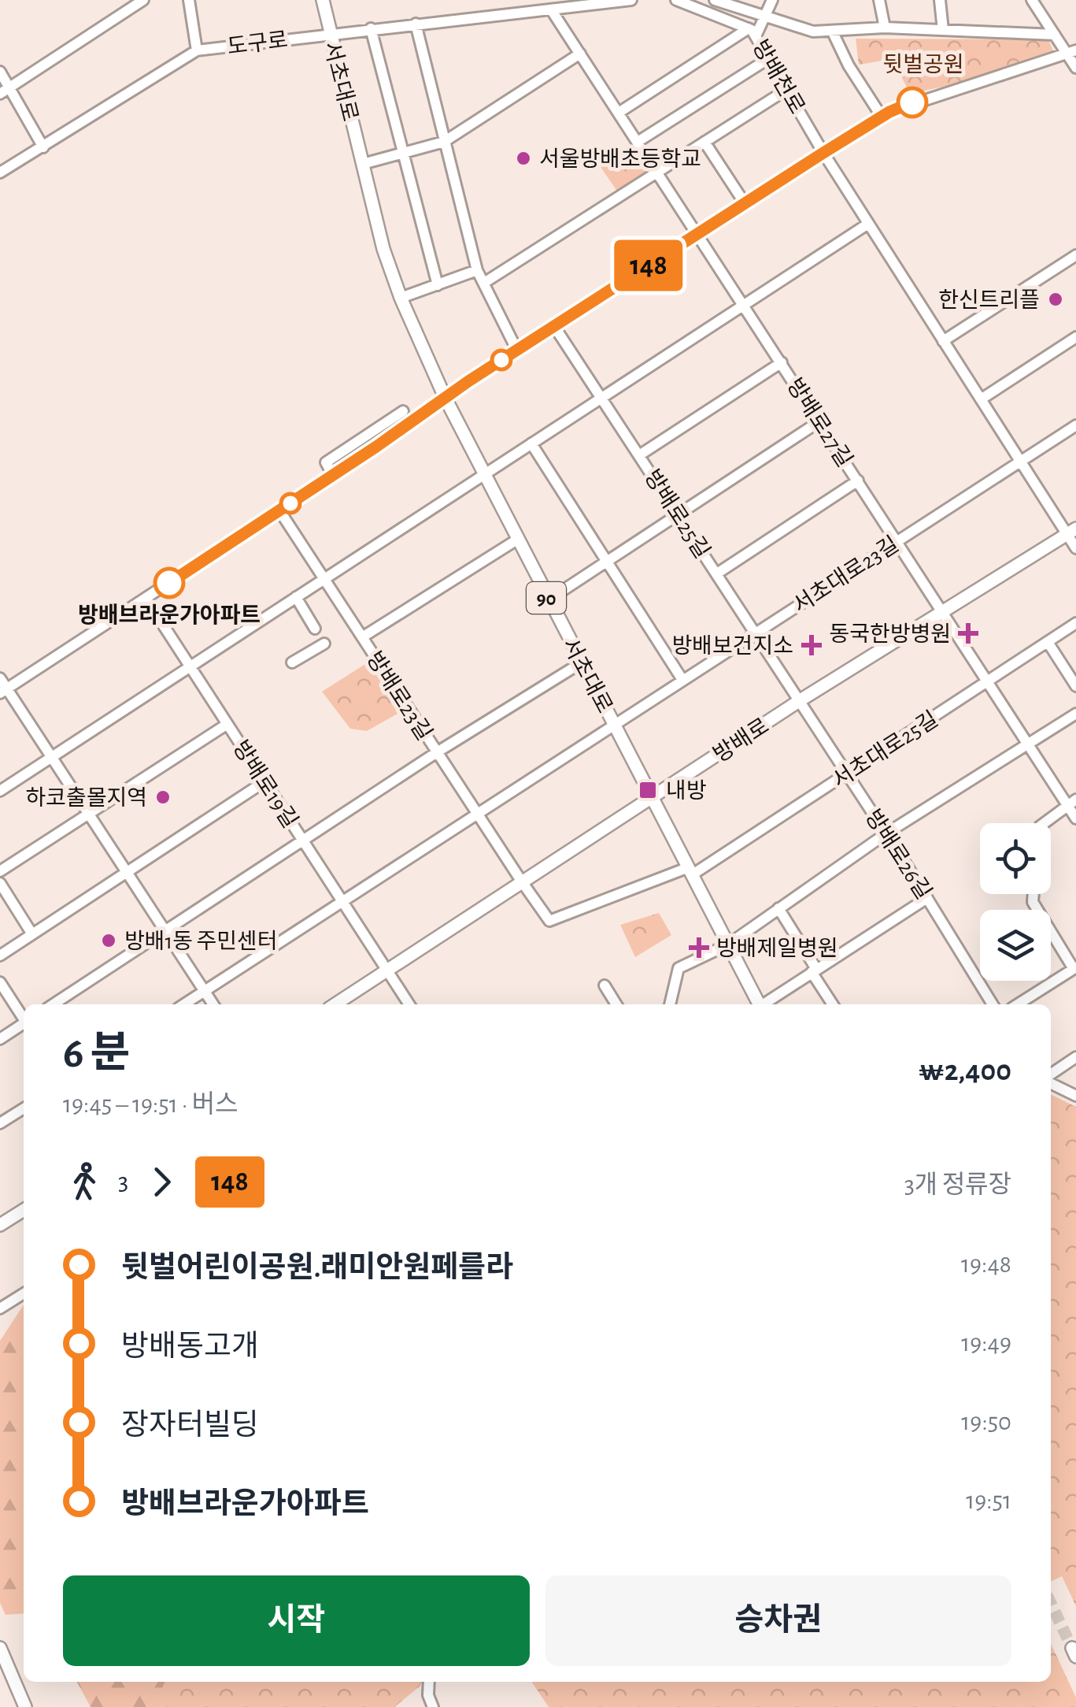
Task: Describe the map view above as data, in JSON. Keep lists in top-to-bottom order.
{
  "streets": {
    "main road": ["서초대로", "90", "방배로"],
    "street": [
      "도구로",
      "방배천로",
      "방배로27길",
      "방배로25길",
      "서초대로23길",
      "방배로23길",
      "서초대로25길",
      "방배로19길",
      "방배로26길"
    ]
  },
  "crossings": [
    ["도구로", "서초대로"],
    ["도구로", "방배로27길"],
    ["방배천로", "서초대로23길"],
    ["방배천로", "방배로"],
    ["서초대로", "서초대로23길"],
    ["서초대로", "방배로"],
    ["서초대로", "서초대로25길"],
    ["방배로27길", "서초대로23길"],
    ["방배로27길", "방배로"],
    ["방배로27길", "서초대로25길"],
    ["방배로25길", "서초대로23길"],
    ["방배로25길", "방배로"],
    ["방배로25길", "방배로26길"],
    ["서초대로23길", "방배로23길"],
    ["서초대로23길", "방배로19길"],
    ["방배로23길", "방배로"],
    ["방배로23길", "서초대로25길"],
    ["방배로", "서초대로25길"],
    ["방배로", "방배로19길"],
    ["방배로", "방배로26길"],
    ["서초대로25길", "방배로26길"]
  ],
  "parks": ["뒷벌공원"],
  "places": {
    "other": [
      "서울방배초등학교",
      "한신트리플",
      "방배브라운가아파트",
      "하코출몰지역",
      "방배1동 주민센터"
    ],
    "health": ["동국한방병원", "방배보건지소", "방배제일병원"],
    "transit": ["내방"]
  },
  "lines": ["bus line 148"],
  "page": {
    "on_map": "148",
    "heading": ["6 분", "19:45 – 19:51 · 버스", "₩2,400"],
    "legs": ["3", "148", "3개 정류장"],
    "list": [
      {
        "name": "뒷벌어린이공원.래미안원페를라",
        "value": "19:48"
      },
      {
        "name": "방배동고개",
        "value": "19:49"
      },
      {
        "name": "장자터빌딩",
        "value": "19:50"
      },
      {
        "name": "방배브라운가아파트",
        "value": "19:51"
      }
    ],
    "buttons": ["시작", "승차권"]
  }
}
